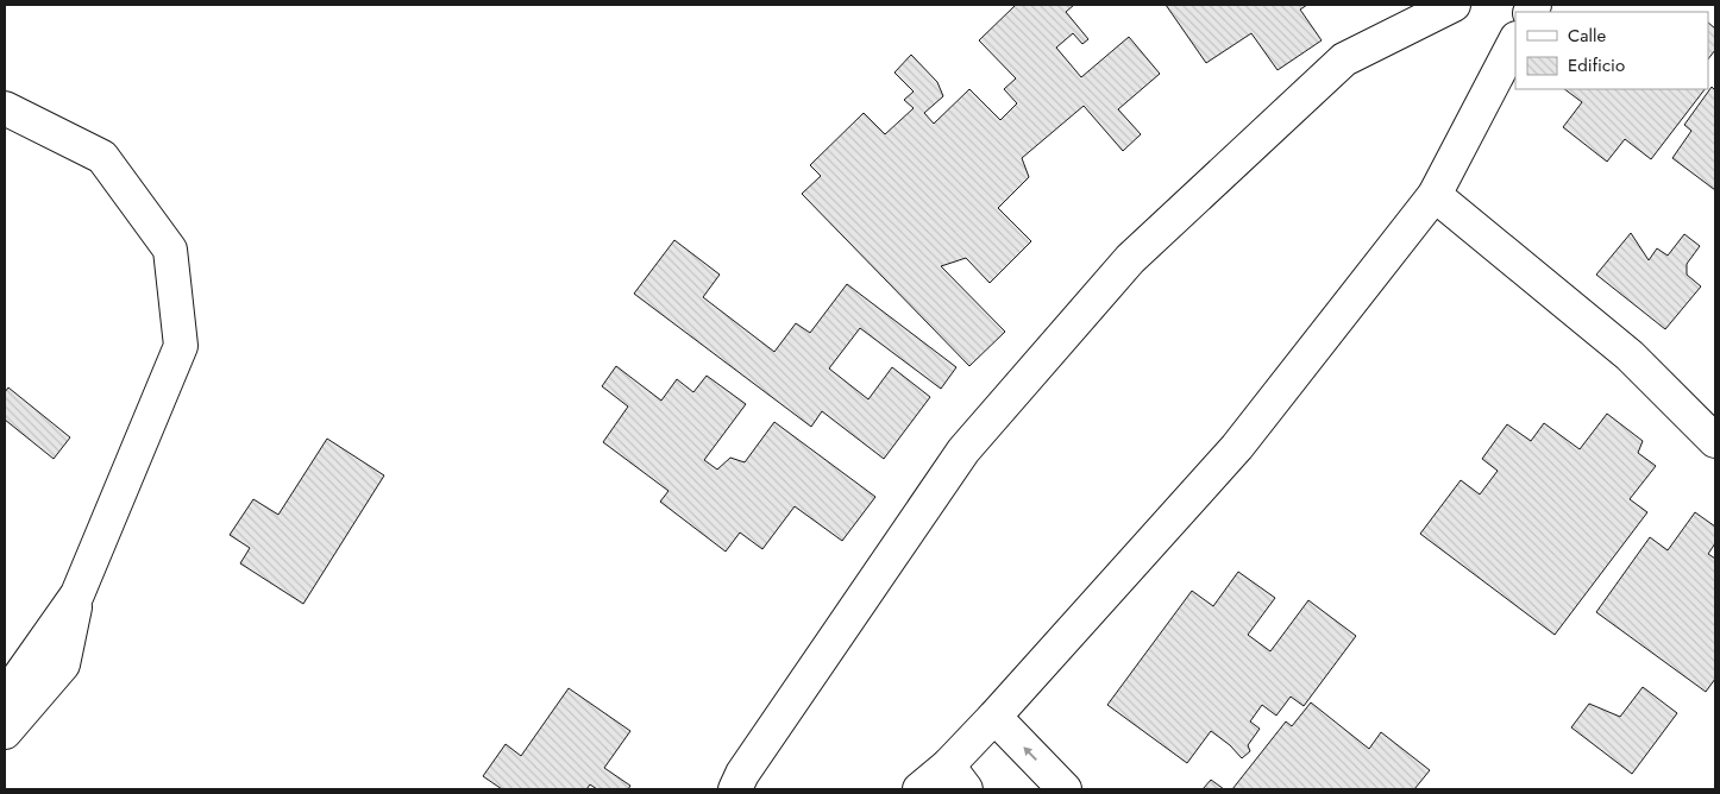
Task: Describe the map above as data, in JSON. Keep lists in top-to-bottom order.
{
  "legend": ["Calle", "Edificio"]
}
